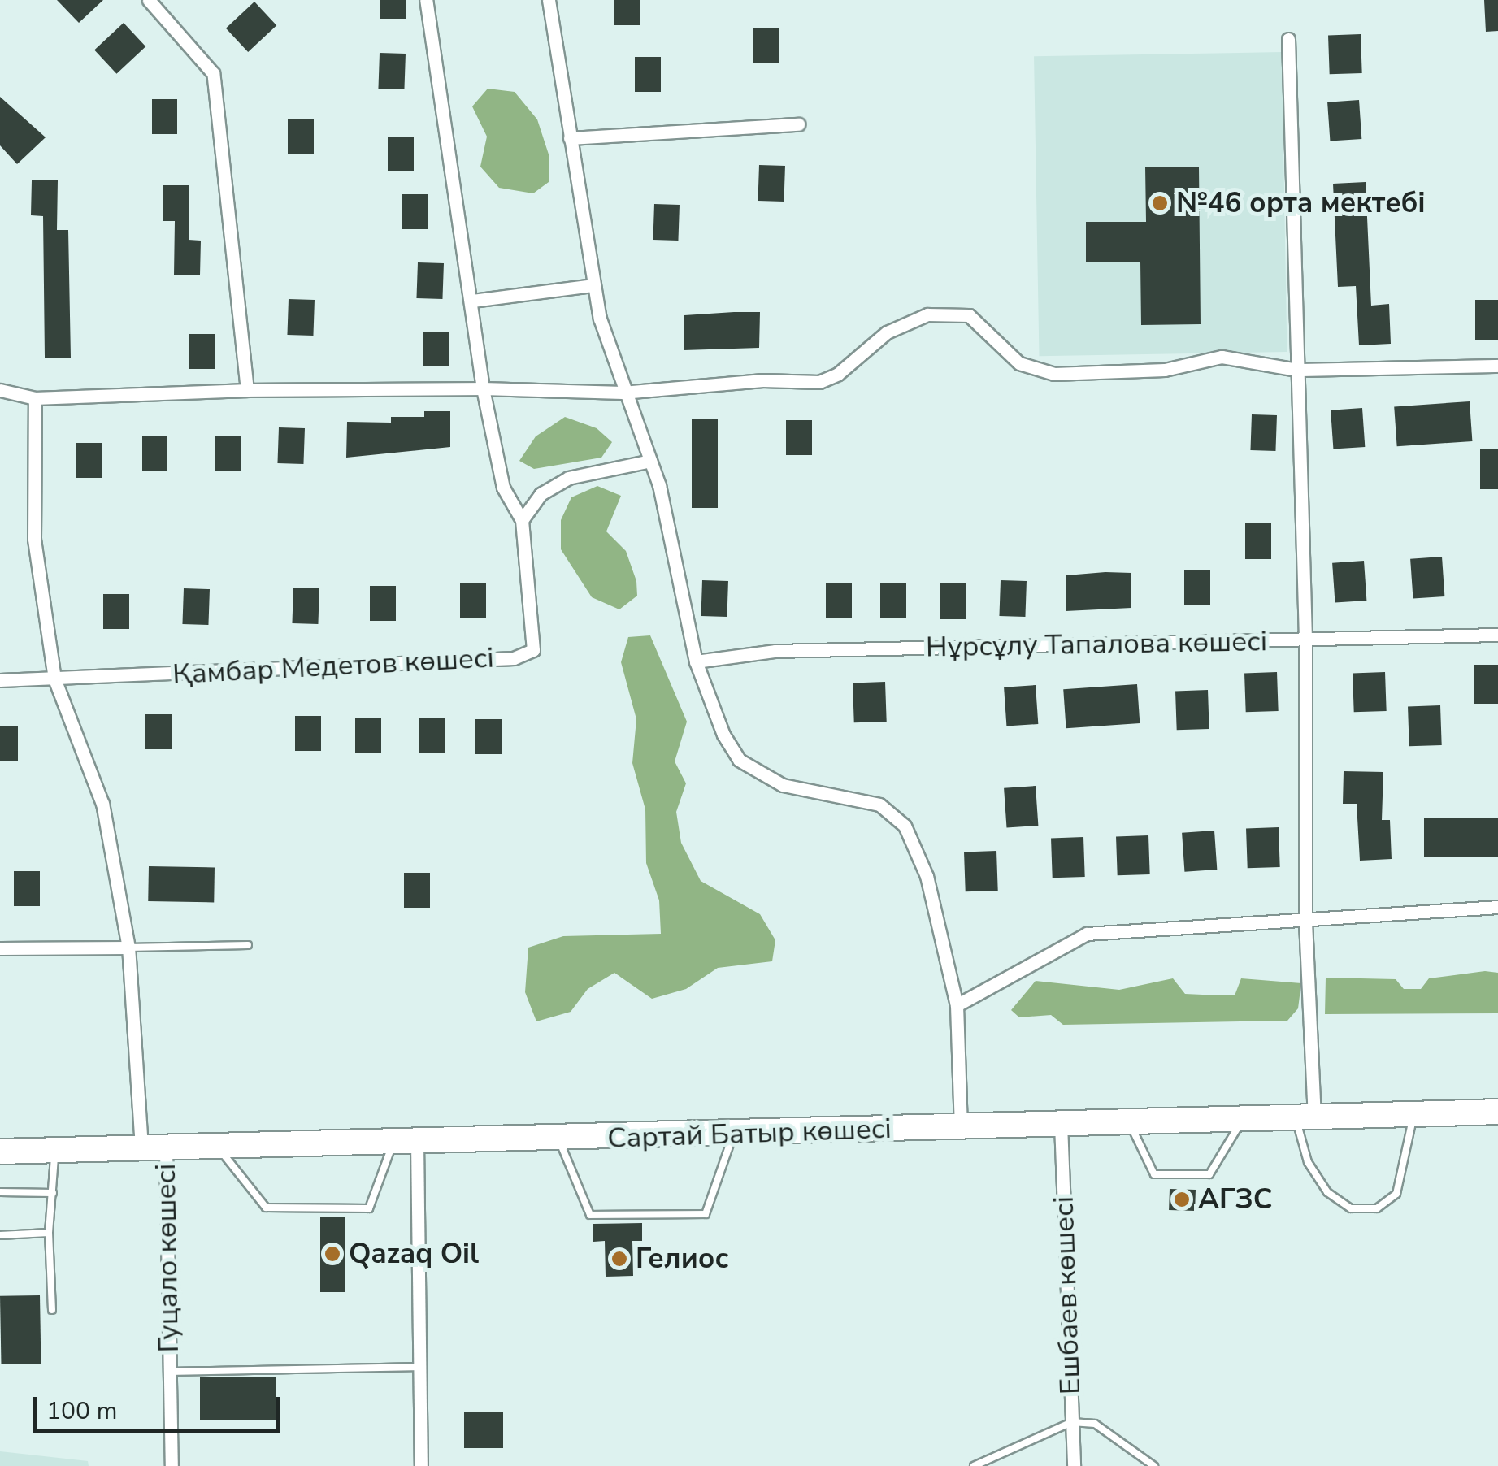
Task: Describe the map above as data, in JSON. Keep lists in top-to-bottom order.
{
  "streets": {
    "highway": ["Сартай Батыр көшесі"],
    "street": [
      "Нұрсұлу Тапалова көшесі",
      "Қамбар Медетов көшесі",
      "Гуцало көшесі",
      "Ешбаев көшесі"
    ]
  },
  "crossings": [
    ["Қамбар Медетов көшесі", "Гуцало көшесі"],
    ["Сартай Батыр көшесі", "Гуцало көшесі"],
    ["Сартай Батыр көшесі", "Ешбаев көшесі"]
  ],
  "places": [
    "№46 орта мектебі",
    "АГЗС",
    "Qazaq Oil",
    "Гелиос"
  ],
  "scale_bar": "100 m"
}
